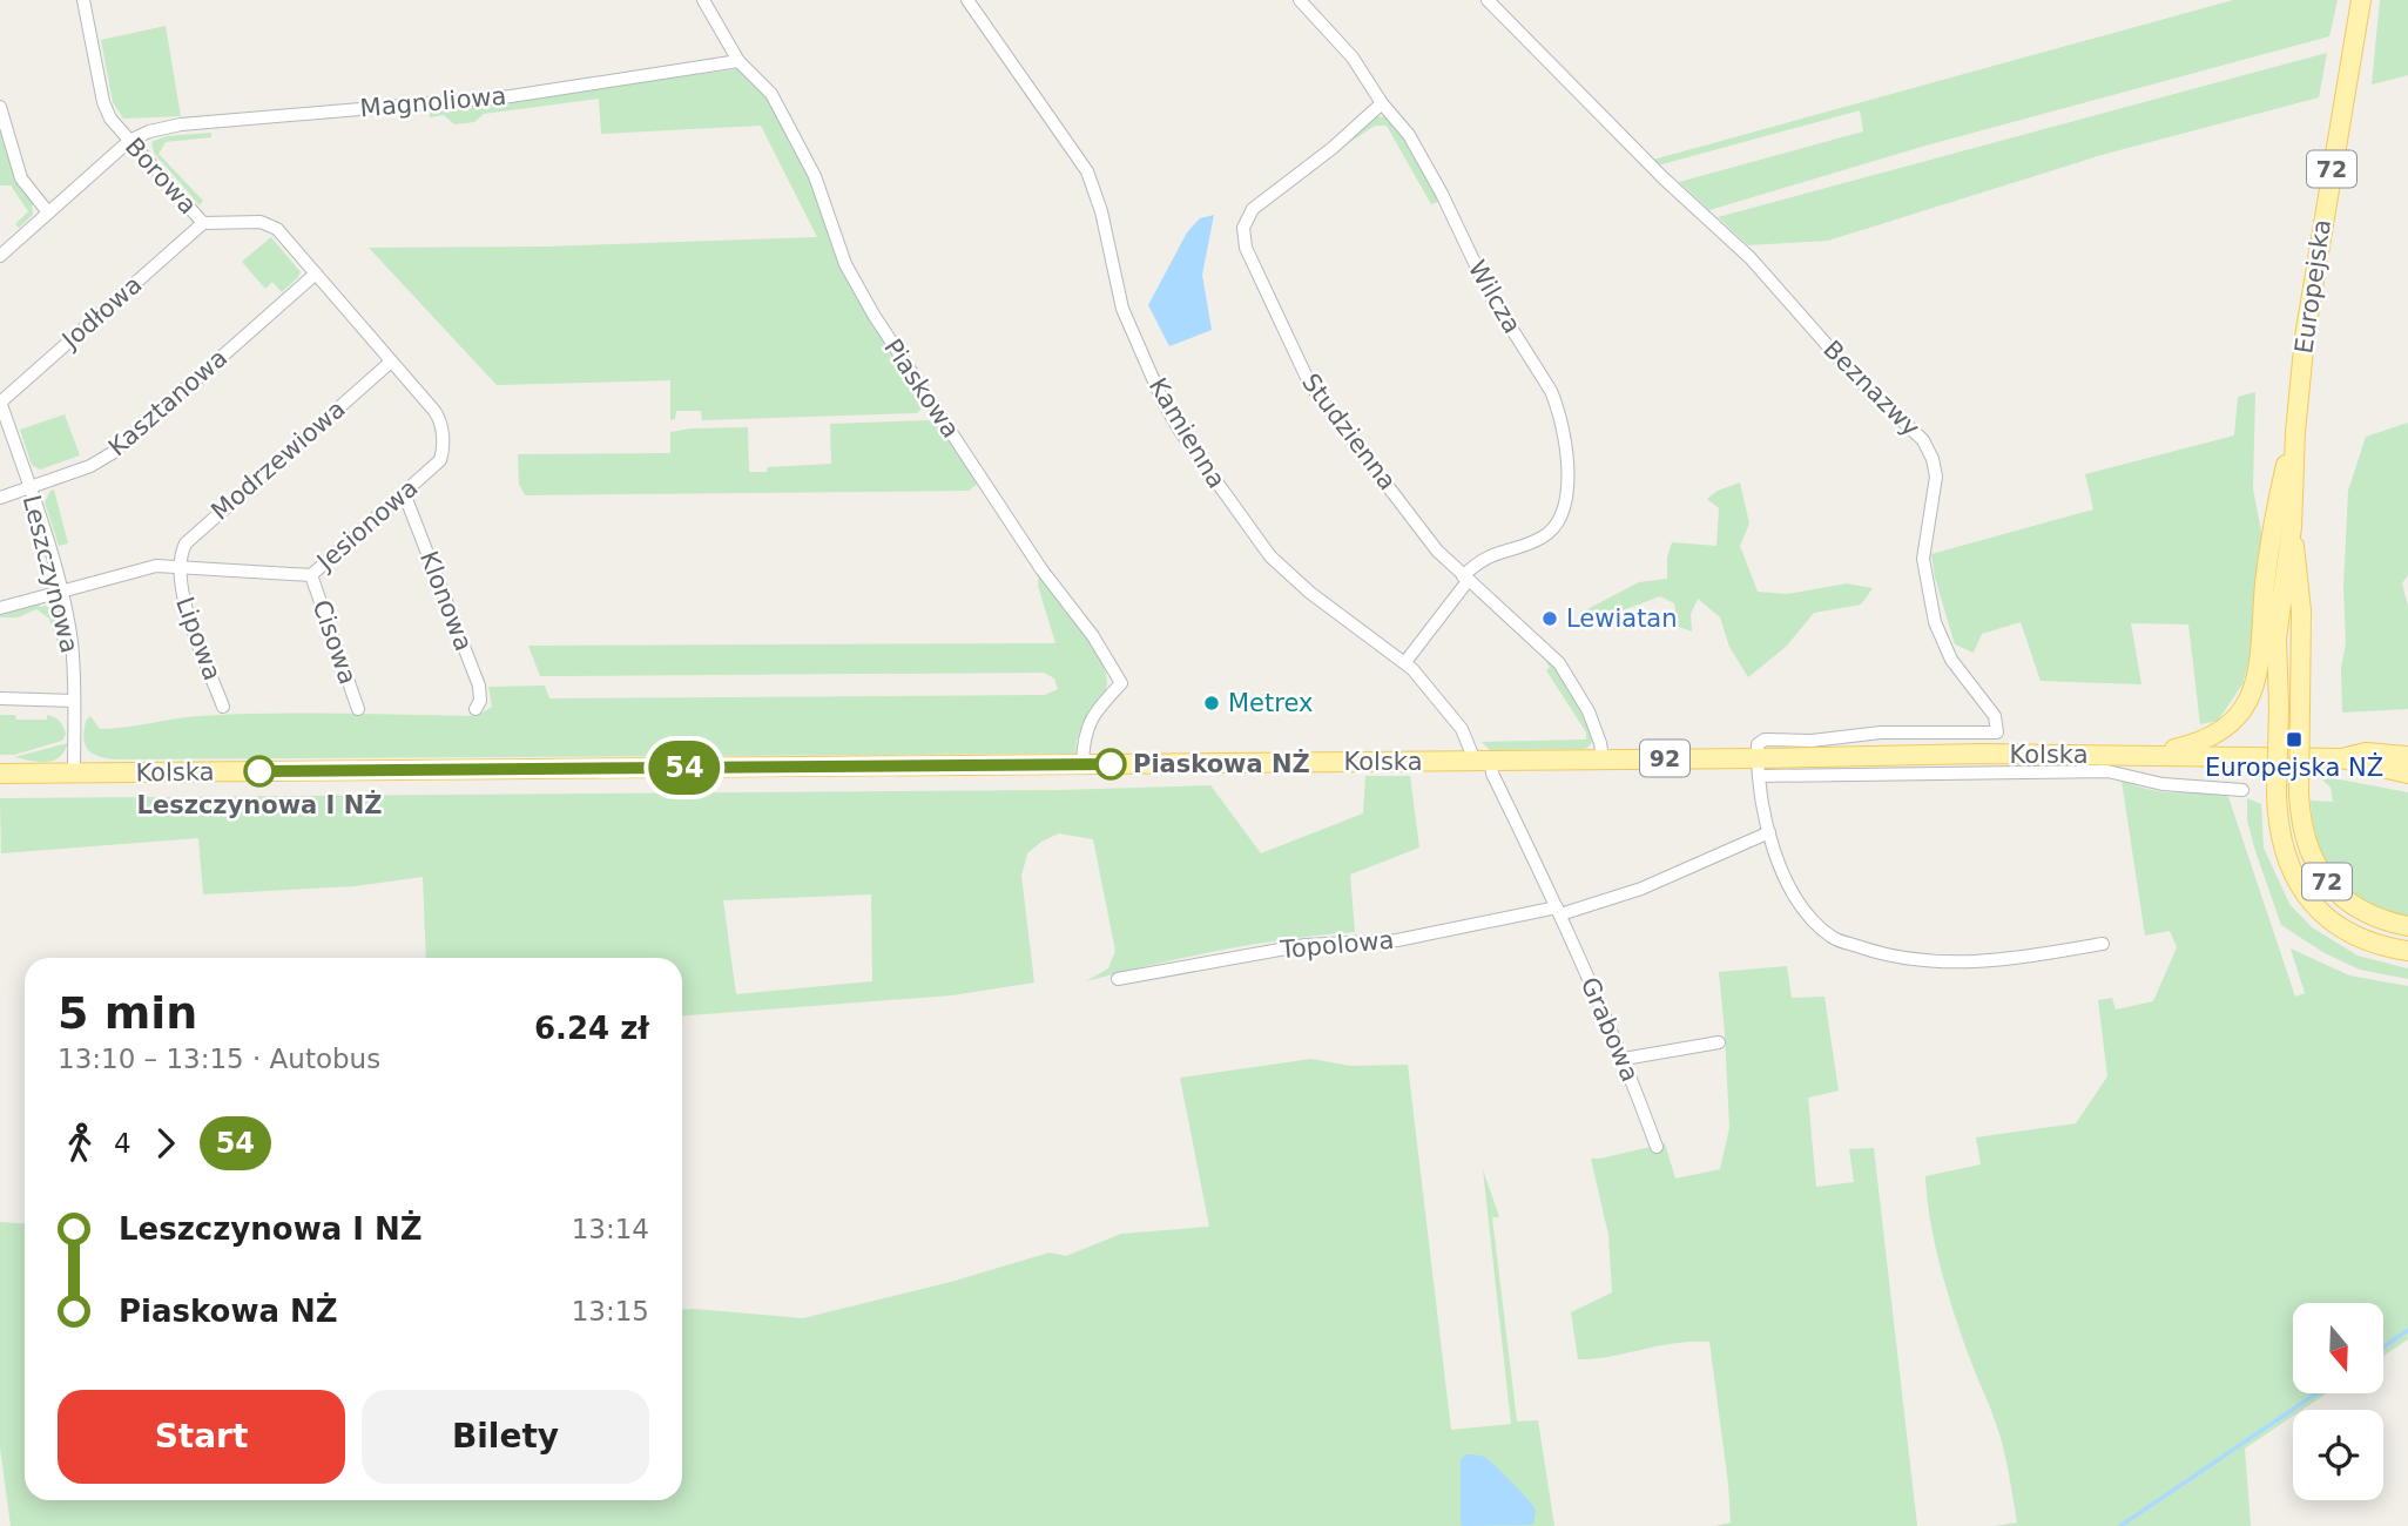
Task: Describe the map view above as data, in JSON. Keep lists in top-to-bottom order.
{
  "streets": {
    "main road": [
      "72",
      "Europejska",
      "Kolska",
      "92"
    ],
    "street": [
      "Magnoliowa",
      "Borowa",
      "Wilcza",
      "Jodłowa",
      "Piaskowa",
      "Beznazwy",
      "Kasztanowa",
      "Studzienna",
      "Kamienna",
      "Modrzewiowa",
      "Jesionowa",
      "Leszczynowa",
      "Klonowa",
      "Lipowa",
      "Cisowa",
      "Topolowa",
      "Grabowa"
    ]
  },
  "crossings": [
    ["Magnoliowa", "Borowa"],
    ["Magnoliowa", "Piaskowa"],
    ["72", "Europejska"],
    ["72", "Kolska"],
    ["Borowa", "Jodłowa"],
    ["Borowa", "Kasztanowa"],
    ["Borowa", "Jesionowa"],
    ["Wilcza", "Studzienna"],
    ["Wilcza", "Kamienna"],
    ["Jodłowa", "Leszczynowa"],
    ["Piaskowa", "Kolska"],
    ["Beznazwy", "Kolska"],
    ["Kasztanowa", "Jesionowa"],
    ["Kasztanowa", "Leszczynowa"],
    ["Studzienna", "Kolska"],
    ["Kamienna", "Kolska"],
    ["Modrzewiowa", "Jesionowa"],
    ["Modrzewiowa", "Lipowa"],
    ["Jesionowa", "Leszczynowa"],
    ["Jesionowa", "Klonowa"],
    ["Jesionowa", "Lipowa"],
    ["Jesionowa", "Cisowa"],
    ["Leszczynowa", "Kolska"],
    ["Kolska", "92"],
    ["Topolowa", "Grabowa"]
  ],
  "places": {
    "other": [
      "Lewiatan",
      "Metrex",
      "Piaskowa NŻ",
      "Leszczynowa I NŻ"
    ],
    "transit": ["Europejska NŻ"]
  },
  "lines": ["bus line 54"],
  "north": "bottom",
  "page": {
    "on_map": "54",
    "heading": ["5 min", "13:10 – 13:15 · Autobus", "6.24 zł"],
    "legs": ["4", "54"],
    "list": [
      {
        "name": "Leszczynowa I NŻ",
        "value": "13:14"
      },
      {
        "name": "Piaskowa NŻ",
        "value": "13:15"
      }
    ],
    "buttons": ["Start", "Bilety"]
  }
}
